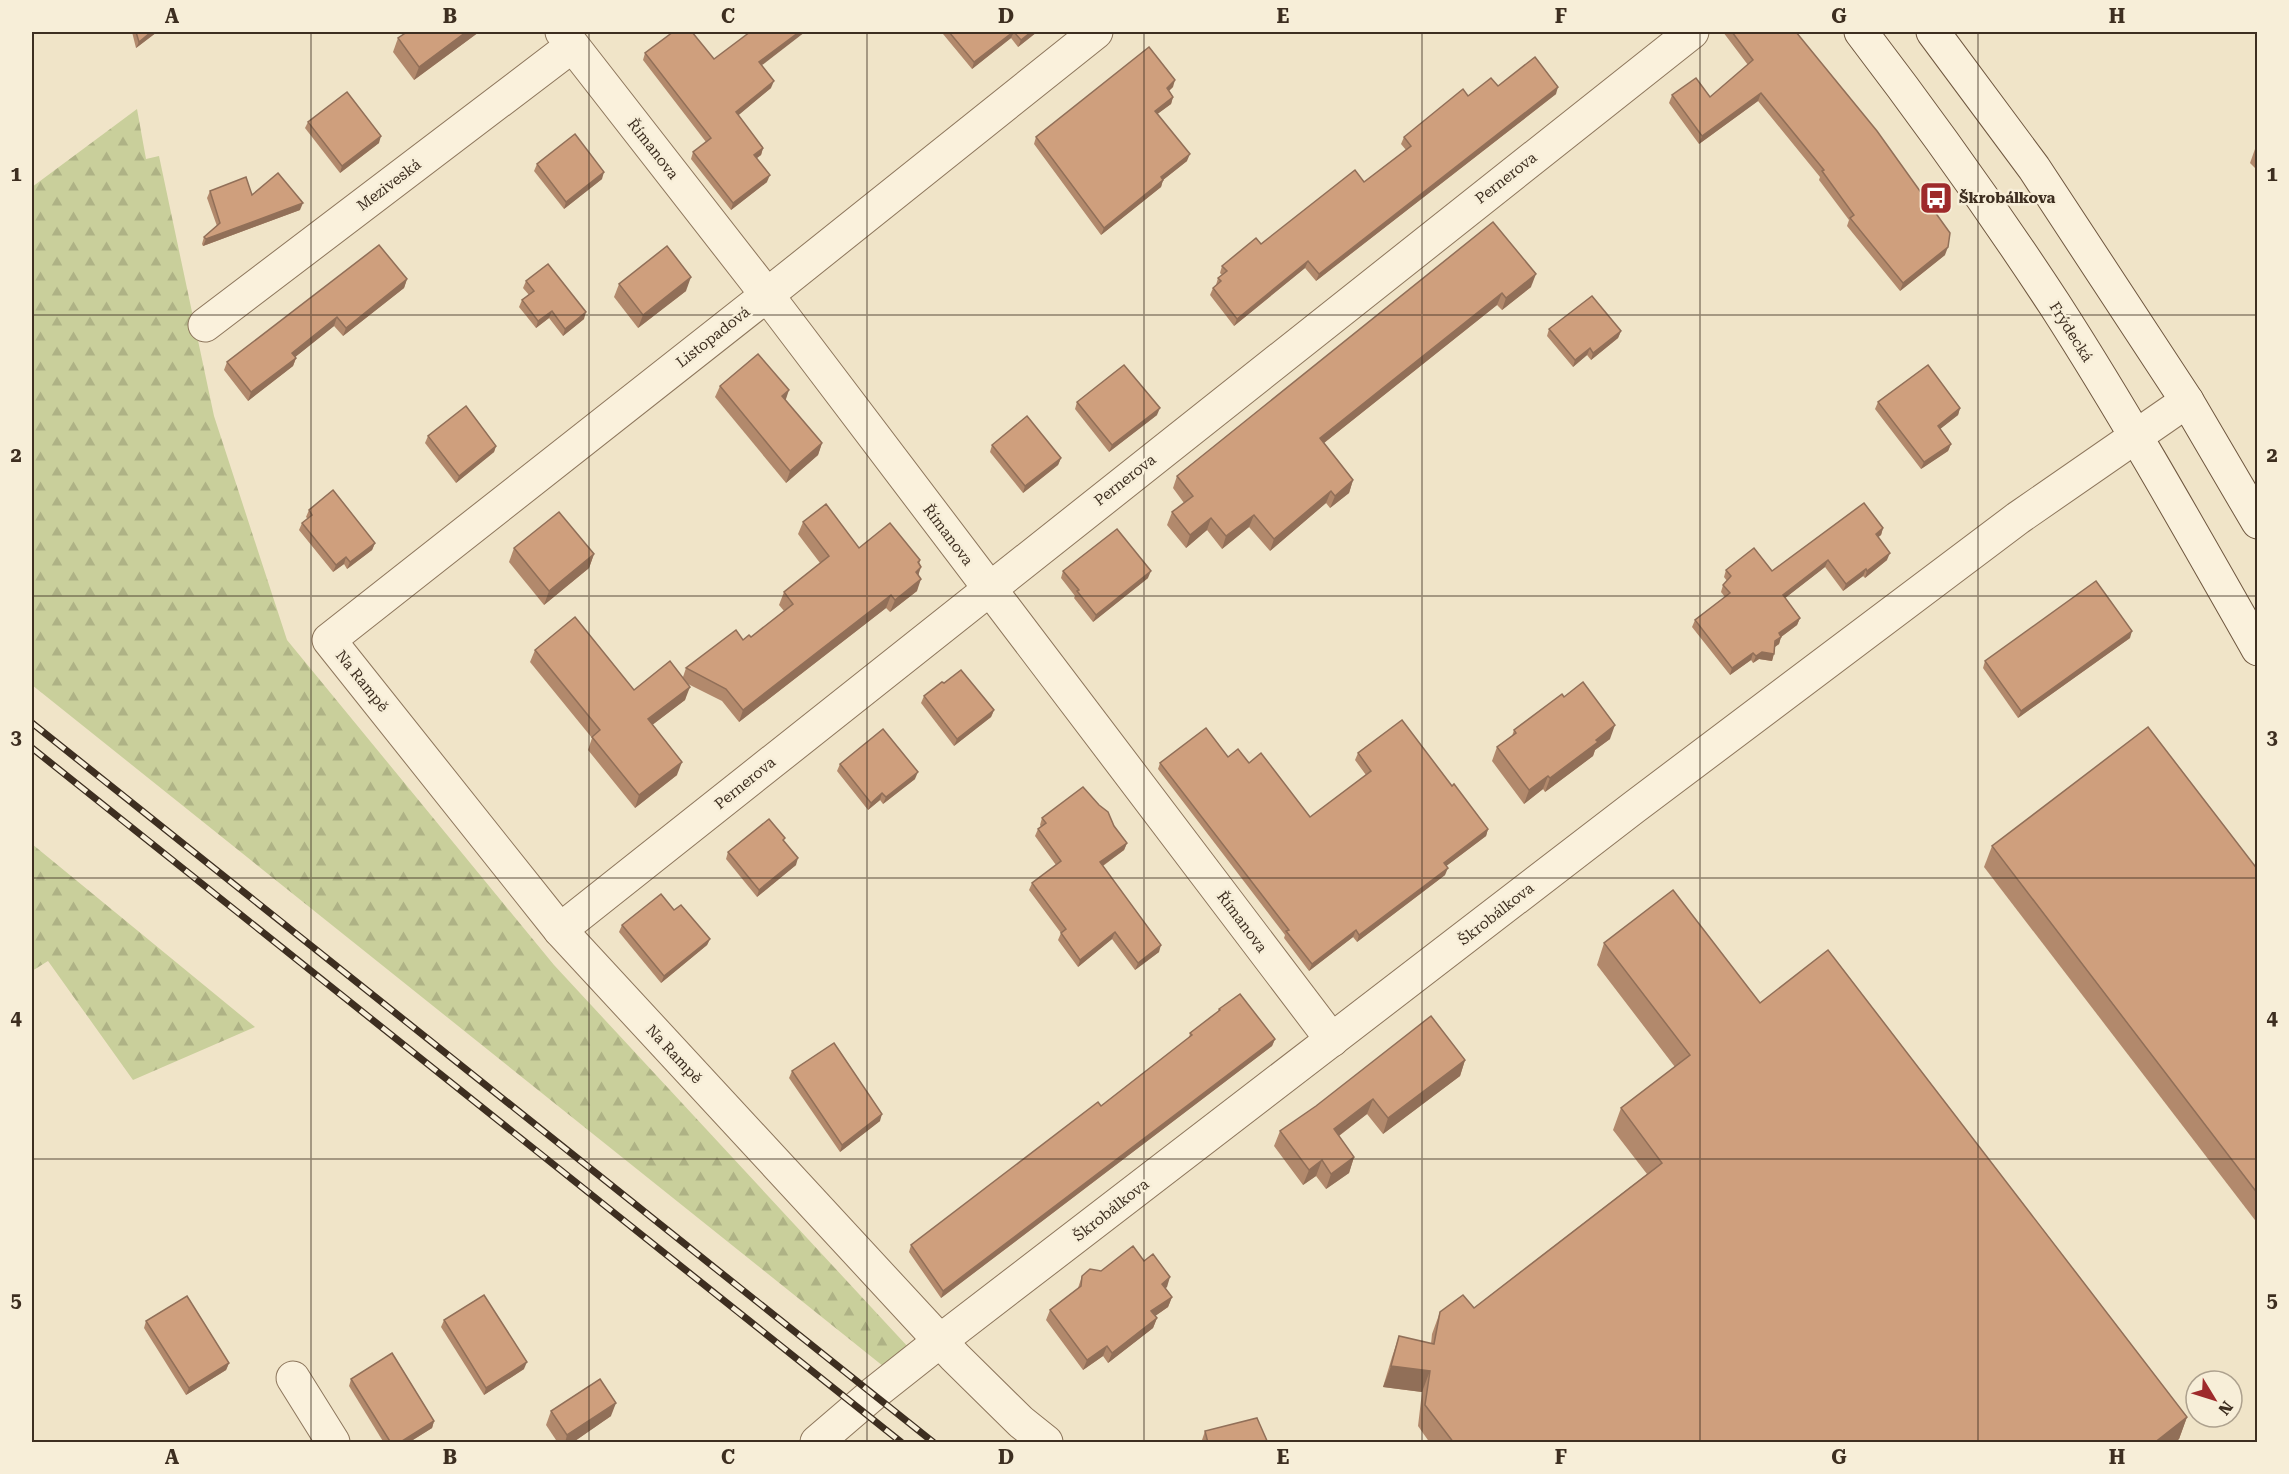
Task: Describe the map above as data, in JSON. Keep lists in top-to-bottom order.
{
  "streets": {
    "street": [
      "Římanova",
      "Pernerova",
      "Meziveská",
      "Frýdecká",
      "Listopadová",
      "Na Rampě",
      "Škrobálkova"
    ]
  },
  "crossings": [
    ["Římanova", "Pernerova"],
    ["Římanova", "Meziveská"],
    ["Římanova", "Listopadová"],
    ["Římanova", "Škrobálkova"],
    ["Pernerova", "Na Rampě"],
    ["Frýdecká", "Škrobálkova"],
    ["Listopadová", "Na Rampě"],
    ["Na Rampě", "Škrobálkova"]
  ],
  "places": {
    "bus stop": ["Škrobálkova"]
  },
  "north": "bottom right",
  "grid": {
    "columns": [
      "A",
      "B",
      "C",
      "D",
      "E",
      "F",
      "G",
      "H"
    ],
    "rows": [
      "1",
      "2",
      "3",
      "4",
      "5"
    ]
  }
}
